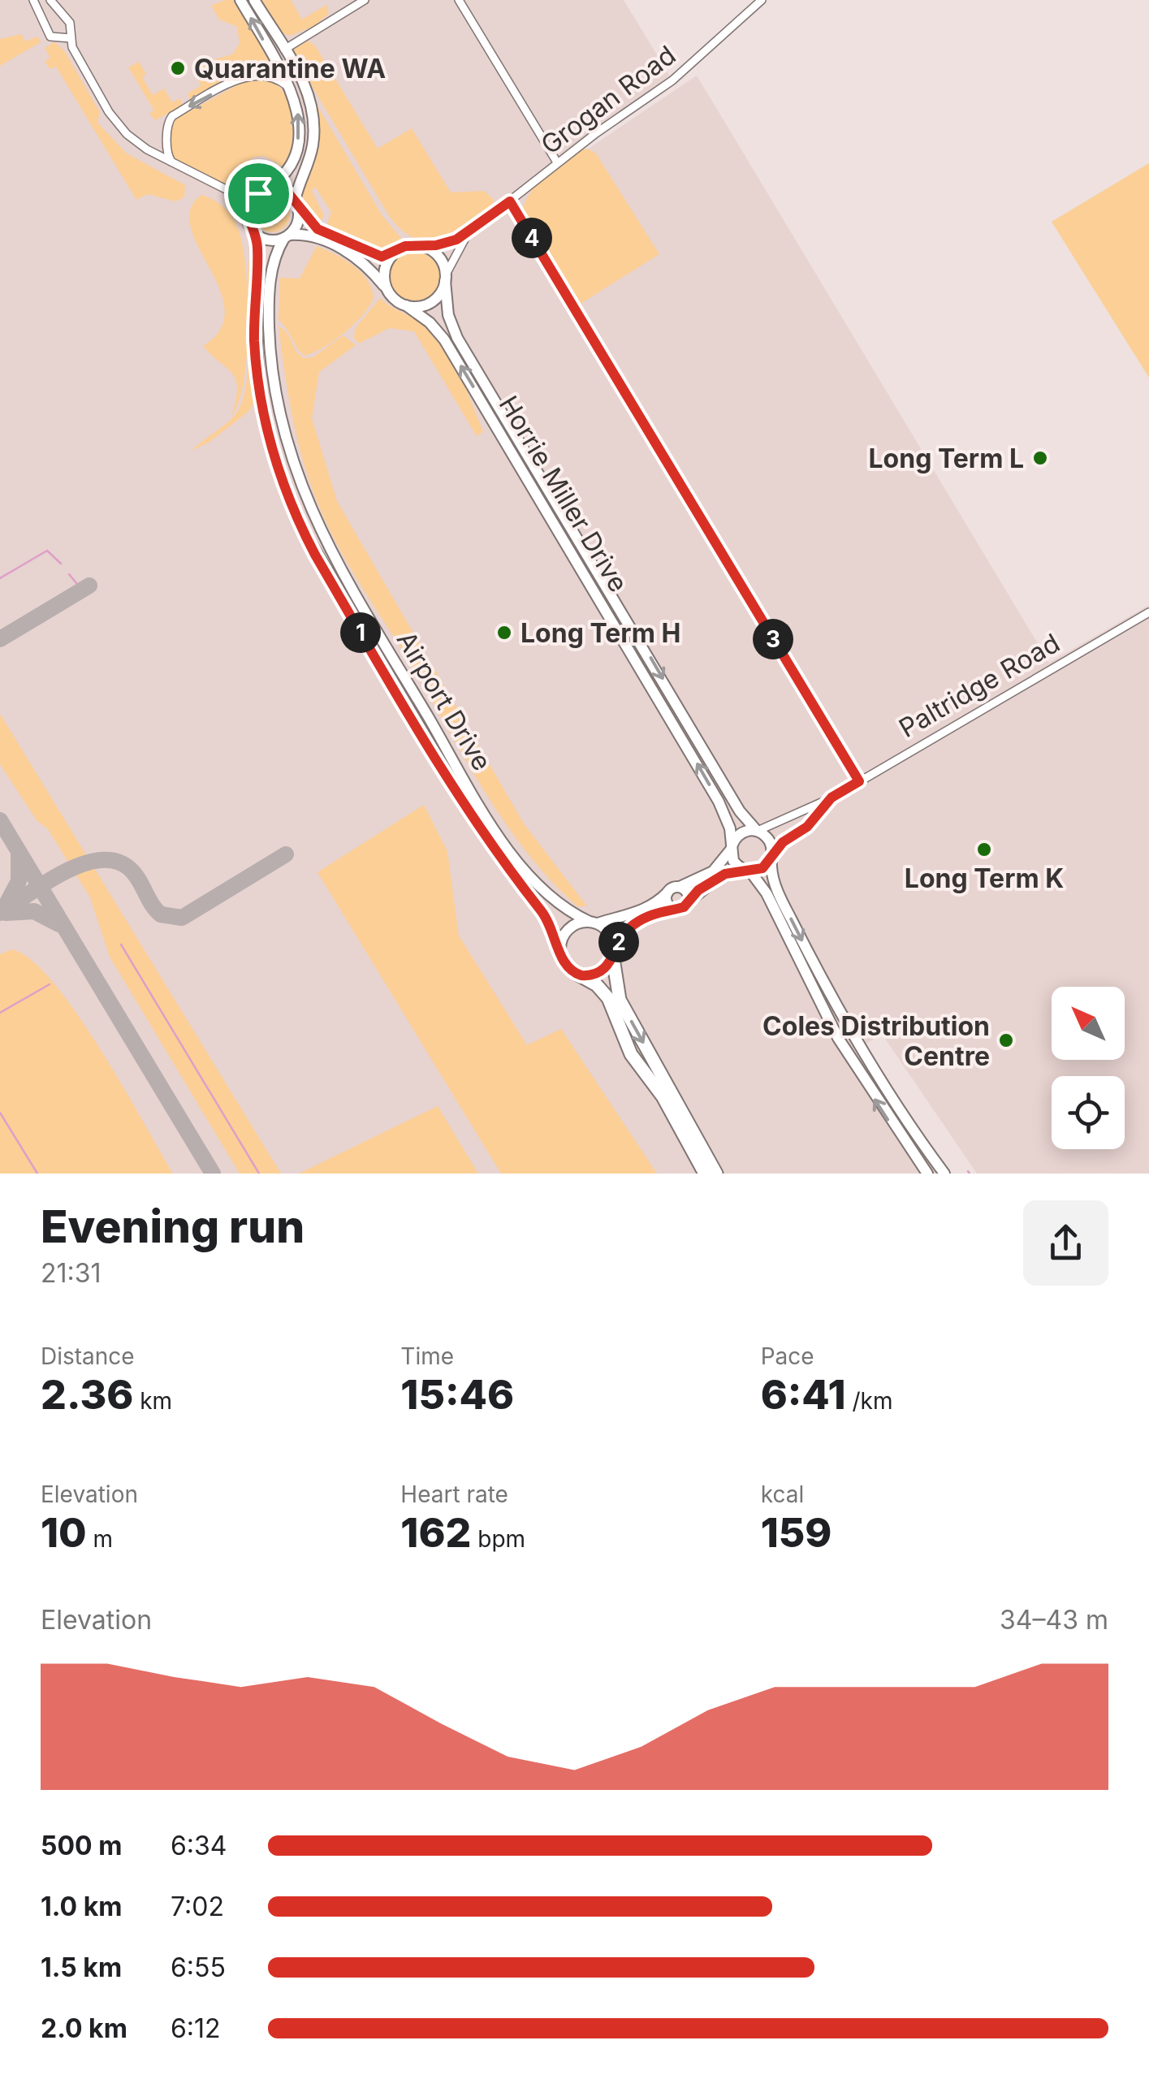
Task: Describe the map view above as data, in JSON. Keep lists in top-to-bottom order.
{
  "streets": {
    "main road": ["Horrie Miller Drive", "Airport Drive"],
    "street": ["Grogan Road", "Paltridge Road"]
  },
  "crossings": [
    ["Grogan Road", "Horrie Miller Drive"],
    ["Horrie Miller Drive", "Paltridge Road"]
  ],
  "places": [
    "Quarantine WA",
    "Long Term L",
    "Long Term H",
    "Long Term K",
    "Coles Distribution Centre"
  ],
  "north": "top left",
  "page": {
    "pins": [
      "4",
      "1",
      "3",
      "2"
    ],
    "heading": ["Evening run", "21:31"],
    "stats": [
      ["Distance", "2.36 km"],
      ["Time", "15:46"],
      ["Pace", "6:41 /km"],
      ["Elevation", "10 m"],
      ["Heart rate", "162 bpm"],
      ["kcal", "159"]
    ],
    "chart": ["Elevation", "34–43 m"],
    "list": [
      {
        "name": "500 m",
        "note": "6:34"
      },
      {
        "name": "1.0 km",
        "note": "7:02"
      },
      {
        "name": "1.5 km",
        "note": "6:55"
      },
      {
        "name": "2.0 km",
        "note": "6:12"
      }
    ]
  }
}
